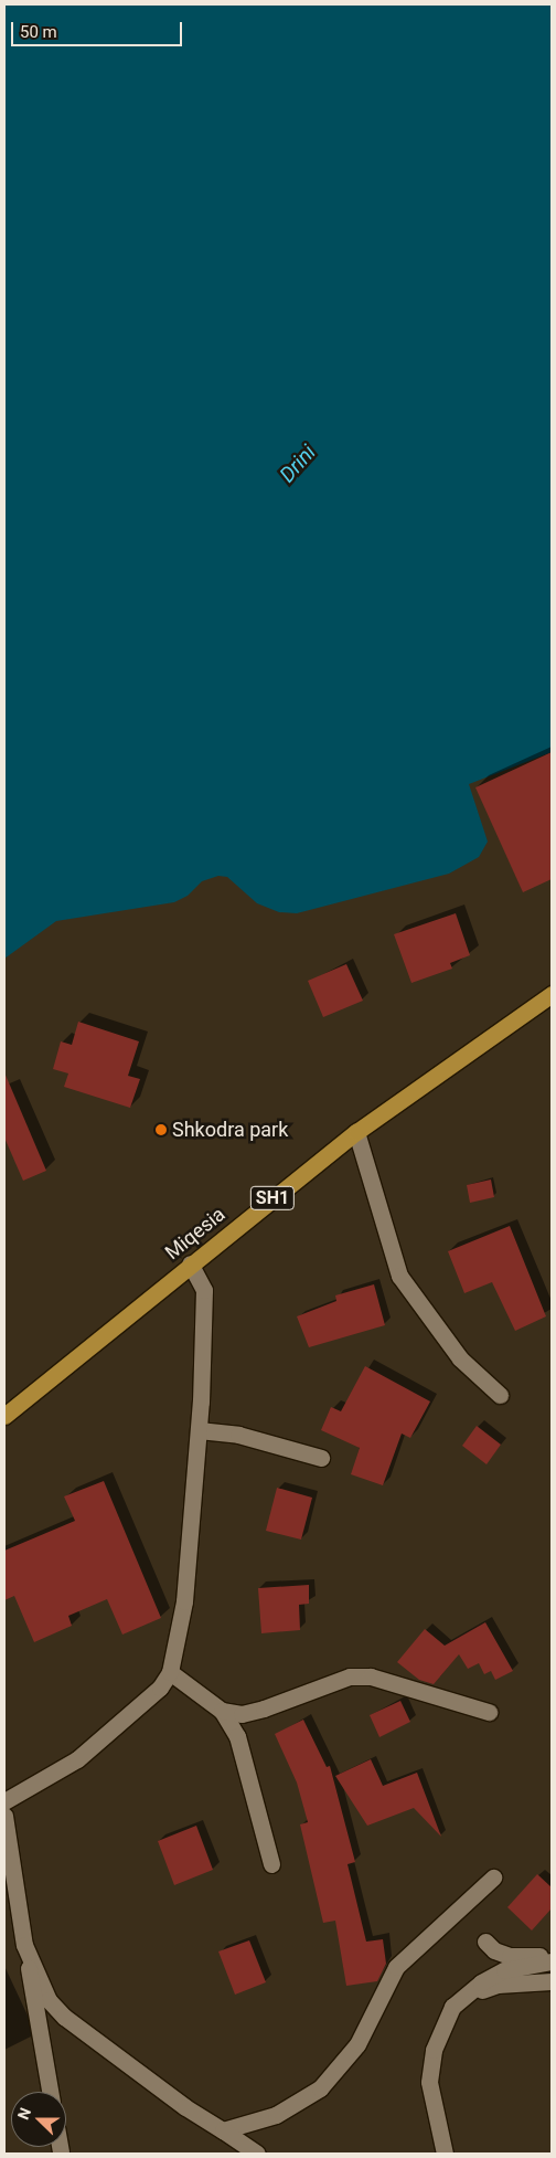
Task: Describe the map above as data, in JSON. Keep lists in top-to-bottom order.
{
  "streets": {
    "main road": ["SH1", "Miqesia"]
  },
  "water": ["Drini"],
  "places": ["Shkodra park"],
  "scale_bar": "50 m",
  "north": "left"
}
